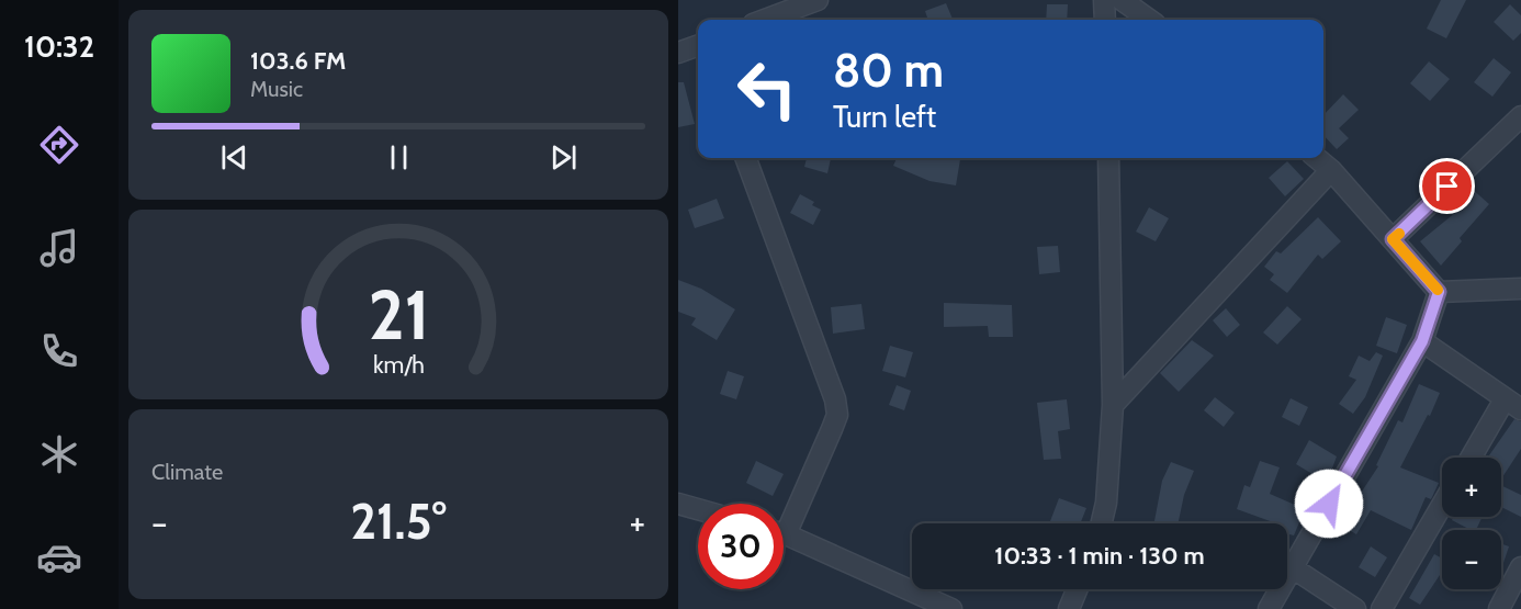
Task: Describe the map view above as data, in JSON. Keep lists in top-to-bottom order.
{
  "page": {
    "tabs": "10:32",
    "turn": ["80 m", "Turn left"],
    "song": ["103.6 FM", "Music"],
    "tile": "Climate",
    "map_buttons": ["+", "−"],
    "heat": ["−", "21.5°", "+"],
    "limit": "30",
    "trip": "10:33 · 1 min · 130 m",
    "gauge": ["21", "km/h"]
  }
}
